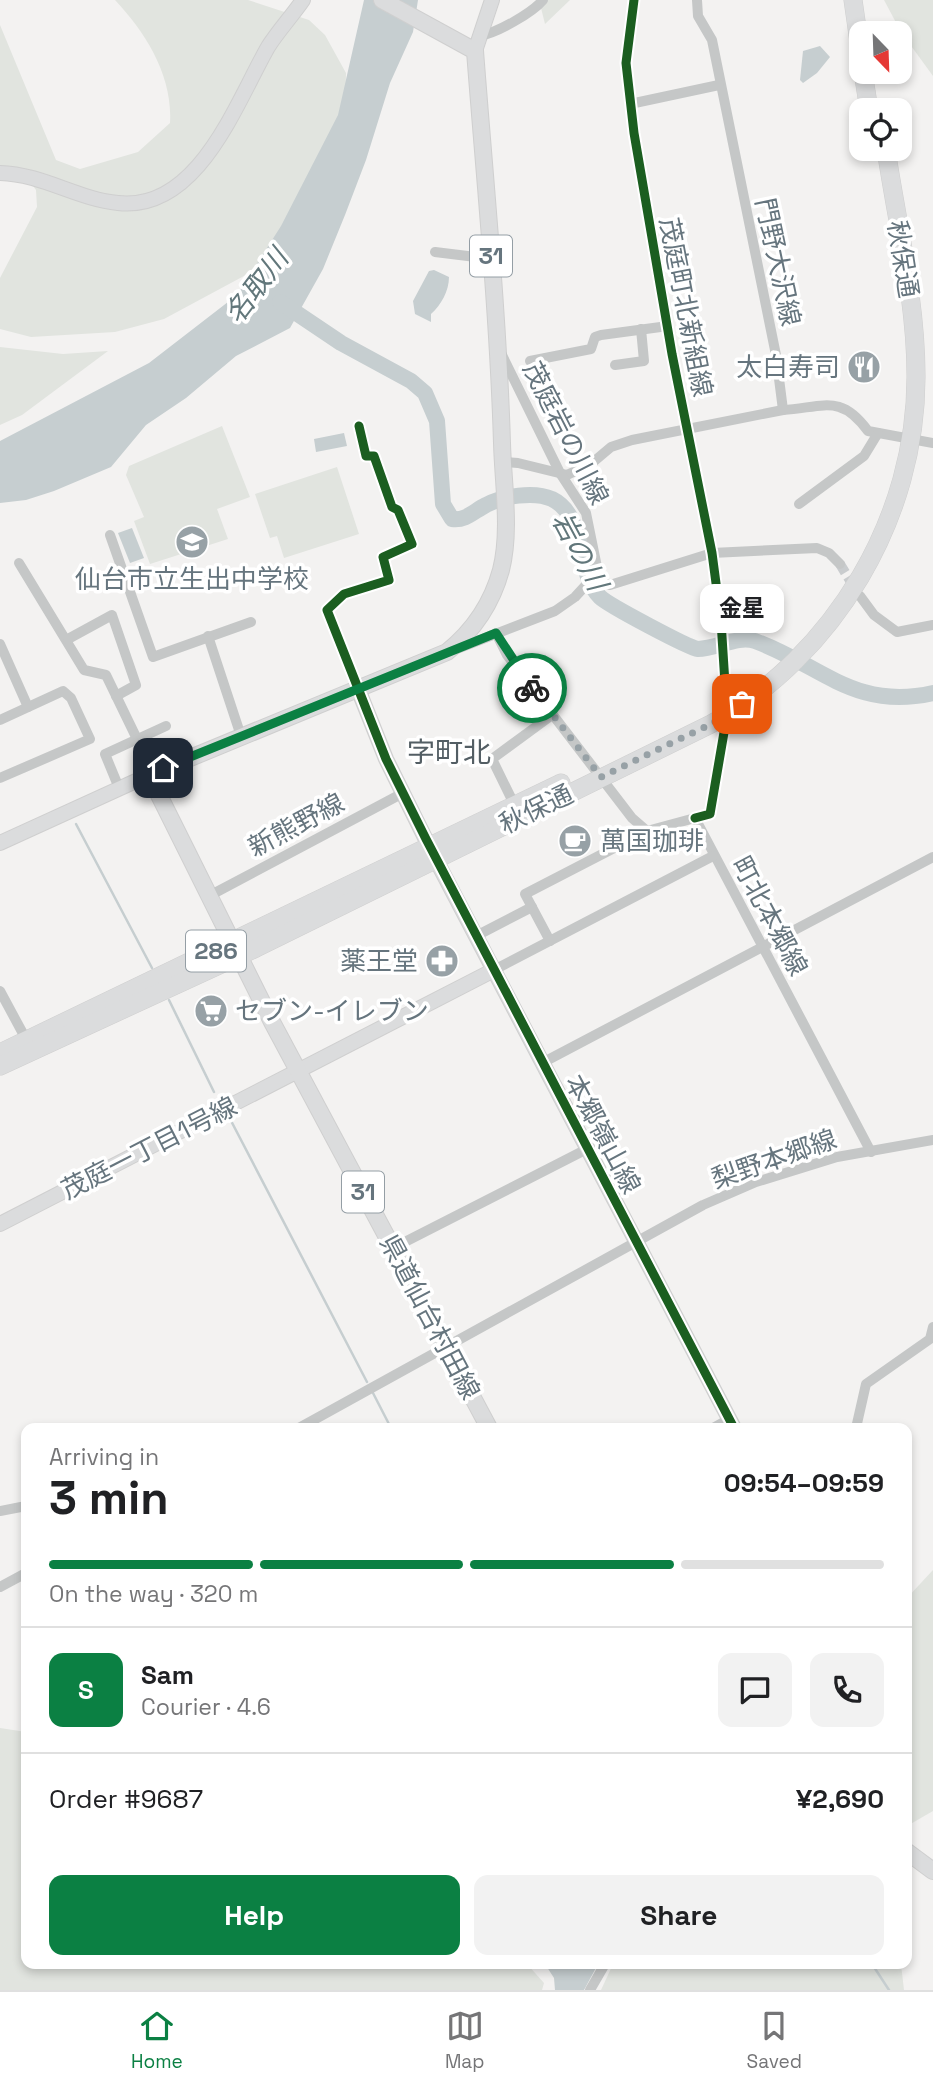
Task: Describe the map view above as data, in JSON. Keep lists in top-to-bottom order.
{
  "streets": {
    "highway": ["秋保通", "286"],
    "main road": ["31", "県道仙台村田線"],
    "street": [
      "門野大沢線",
      "茂庭町北新組線",
      "茂庭岩の川線",
      "新熊野線",
      "町北本郷線",
      "本郷嶺山線",
      "茂庭一丁目1号線",
      "梨野本郷線"
    ]
  },
  "crossings": [
    ["31", "茂庭岩の川線"],
    ["31", "本郷嶺山線"],
    ["31", "県道仙台村田線"],
    ["秋保通", "茂庭町北新組線"],
    ["秋保通", "本郷嶺山線"],
    ["秋保通", "県道仙台村田線"],
    ["茂庭町北新組線", "町北本郷線"],
    ["新熊野線", "本郷嶺山線"],
    ["新熊野線", "県道仙台村田線"],
    ["町北本郷線", "梨野本郷線"],
    ["本郷嶺山線", "茂庭一丁目1号線"],
    ["本郷嶺山線", "梨野本郷線"],
    ["茂庭一丁目1号線", "県道仙台村田線"],
    ["梨野本郷線", "県道仙台村田線"]
  ],
  "districts": ["字町北"],
  "water": ["名取川", "岩の川"],
  "places": {
    "restaurant": ["太白寿司"],
    "school or university": ["仙台市立生出中学校"],
    "other": ["金星"],
    "cafe": ["萬国珈琲"],
    "pharmacy": ["薬王堂"],
    "supermarket": ["セブン-イレブン"]
  },
  "north": "bottom right",
  "page": {
    "bubble": "金星",
    "heading": ["3 min", "Arriving in", "09:54–09:59"],
    "panel": [
      "Sam",
      "Courier · 4.6",
      "Order #9687",
      "¥2,690"
    ],
    "bar": "On the way · 320 m",
    "round": "S",
    "buttons": ["Help", "Share"],
    "tabs": ["Home", "Map", "Saved"]
  }
}
